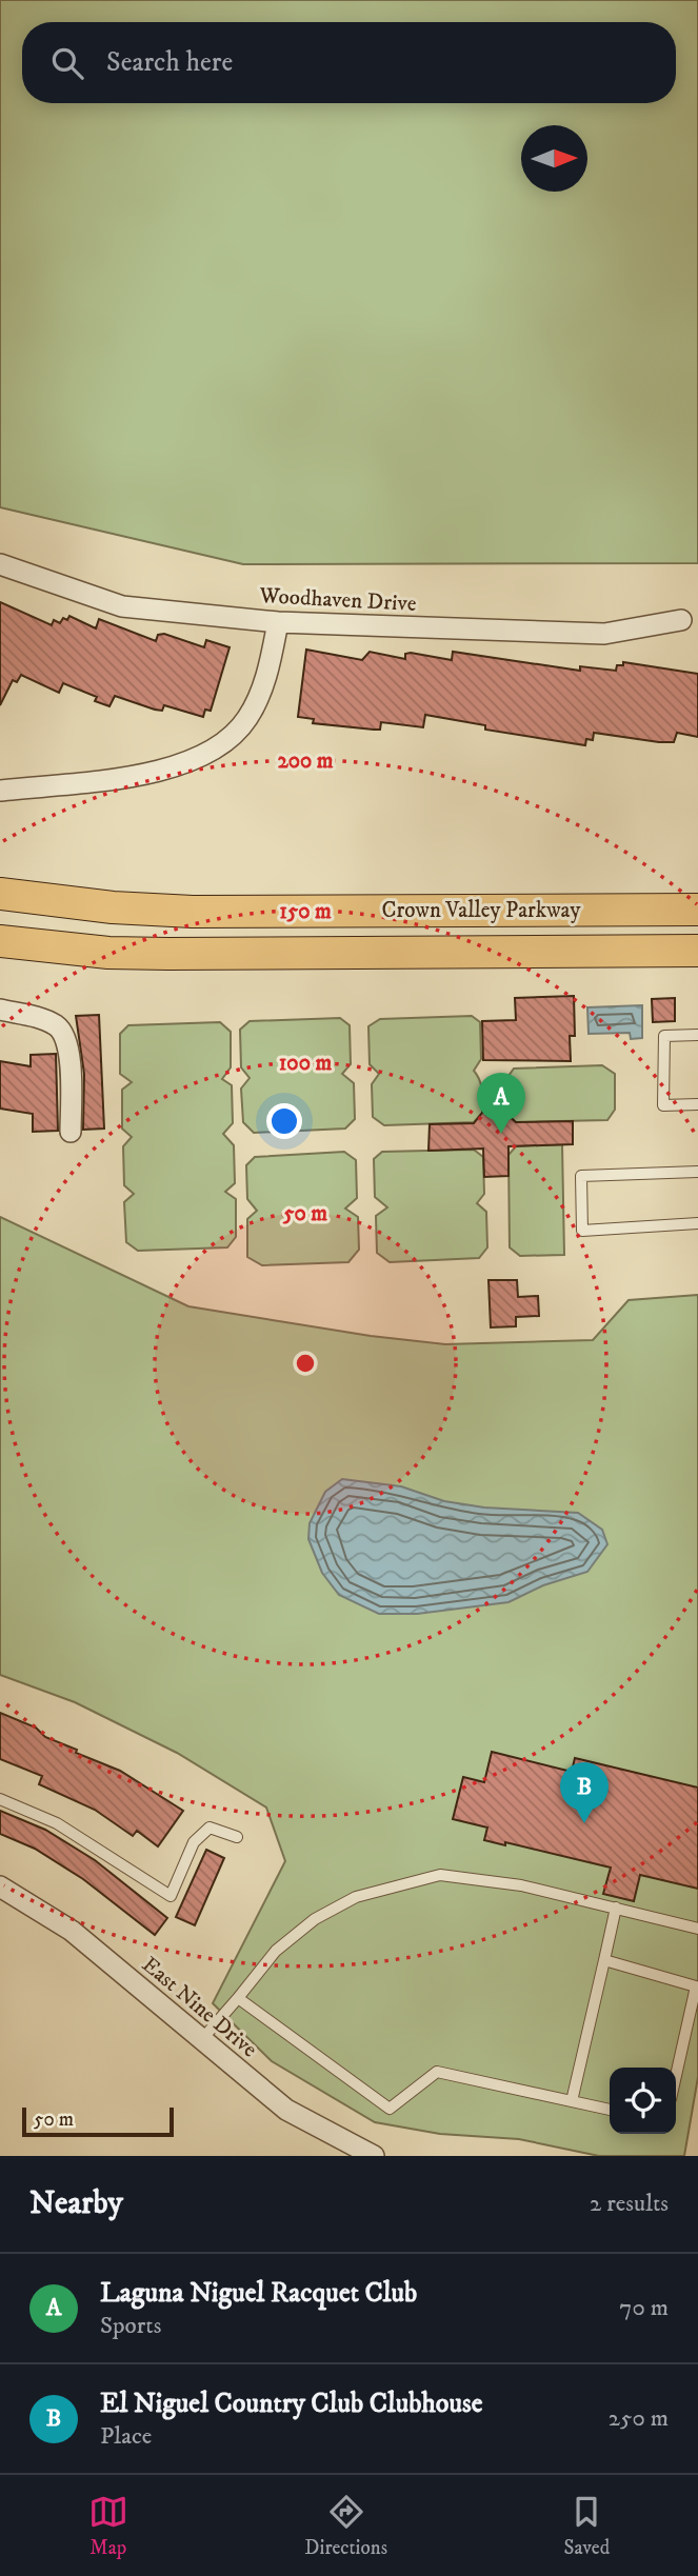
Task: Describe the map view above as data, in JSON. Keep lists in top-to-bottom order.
{
  "streets": {
    "main road": ["Crown Valley Parkway"],
    "street": ["Woodhaven Drive", "East Nine Drive"]
  },
  "scale_bar": "50 m",
  "north": "right",
  "page": {
    "search": "Search here",
    "pins": ["A", "B"],
    "scale": "50 m",
    "heading": ["Nearby", "2 results"],
    "list": [
      {
        "mark": "A",
        "name": "Laguna Niguel Racquet Club",
        "note": "Sports",
        "value": "70 m"
      },
      {
        "mark": "B",
        "name": "El Niguel Country Club Clubhouse",
        "note": "Place",
        "value": "250 m"
      }
    ],
    "nav": ["Map", "Directions", "Saved"]
  },
  "rings": [
    "200 m",
    "150 m",
    "100 m",
    "50 m"
  ]
}
